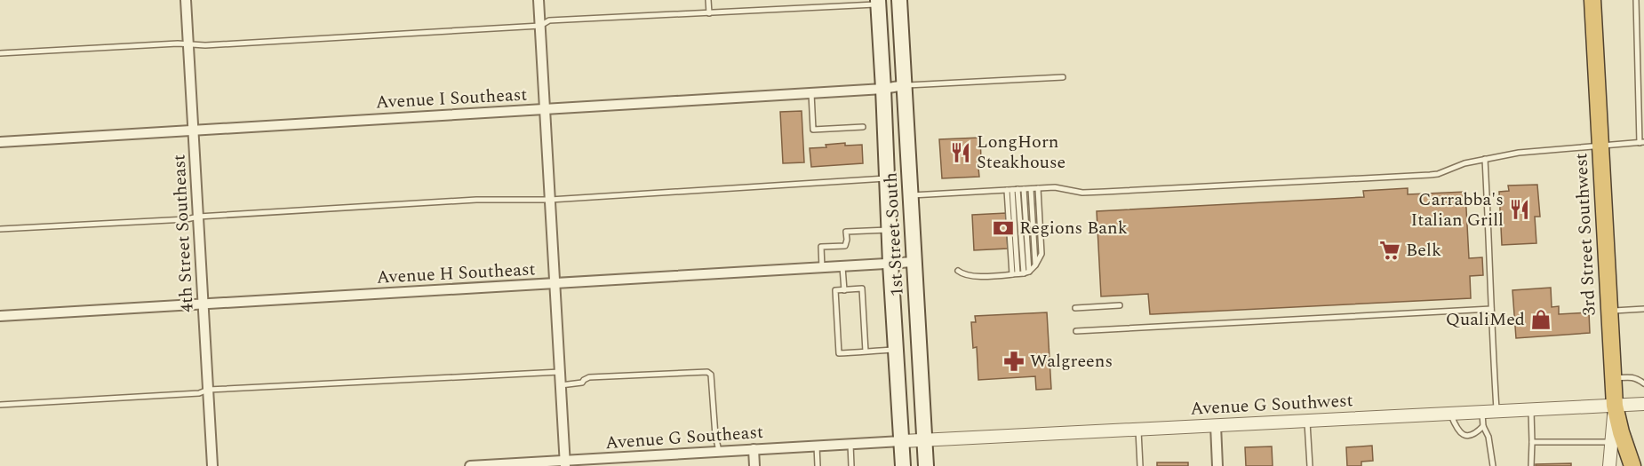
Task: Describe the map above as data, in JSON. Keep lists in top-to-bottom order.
{
  "streets": {
    "highway": ["3rd Street Southwest"],
    "main road": ["1st Street South"],
    "street": [
      "Avenue I Southeast",
      "4th Street Southeast",
      "Avenue H Southeast",
      "Avenue G Southwest",
      "Avenue G Southeast"
    ]
  },
  "crossings": [
    ["Avenue I Southeast", "4th Street Southeast"],
    ["Avenue I Southeast", "1st Street South"],
    ["4th Street Southeast", "Avenue H Southeast"],
    ["1st Street South", "Avenue H Southeast"],
    ["1st Street South", "Avenue G Southwest"],
    ["1st Street South", "Avenue G Southeast"],
    ["3rd Street Southwest", "Avenue G Southwest"],
    ["Avenue G Southwest", "Avenue G Southeast"]
  ],
  "places": {
    "restaurant": ["LongHorn Steakhouse", "Carrabba's Italian Grill"],
    "bank": ["Regions Bank"],
    "supermarket": ["Belk"],
    "shop": ["QualiMed"],
    "pharmacy": ["Walgreens"]
  }
}
